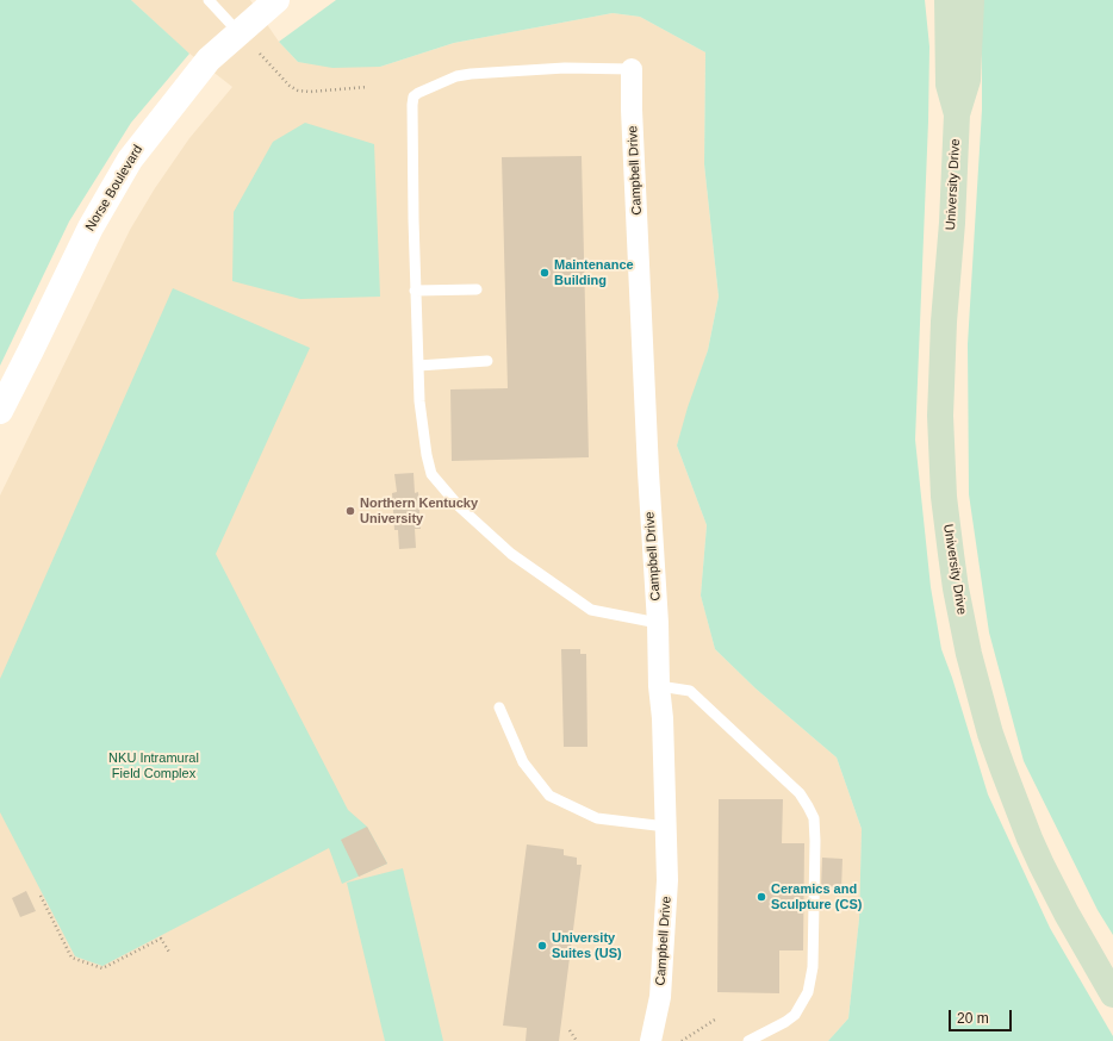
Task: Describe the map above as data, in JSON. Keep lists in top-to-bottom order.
{
  "streets": {
    "main road": ["University Drive"],
    "street": ["Campbell Drive", "Norse Boulevard"]
  },
  "parks": ["NKU Intramural Field Complex"],
  "places": [
    "Maintenance Building",
    "Northern Kentucky University",
    "Ceramics and Sculpture (CS)",
    "University Suites (US)"
  ],
  "scale_bar": "20 m"
}
